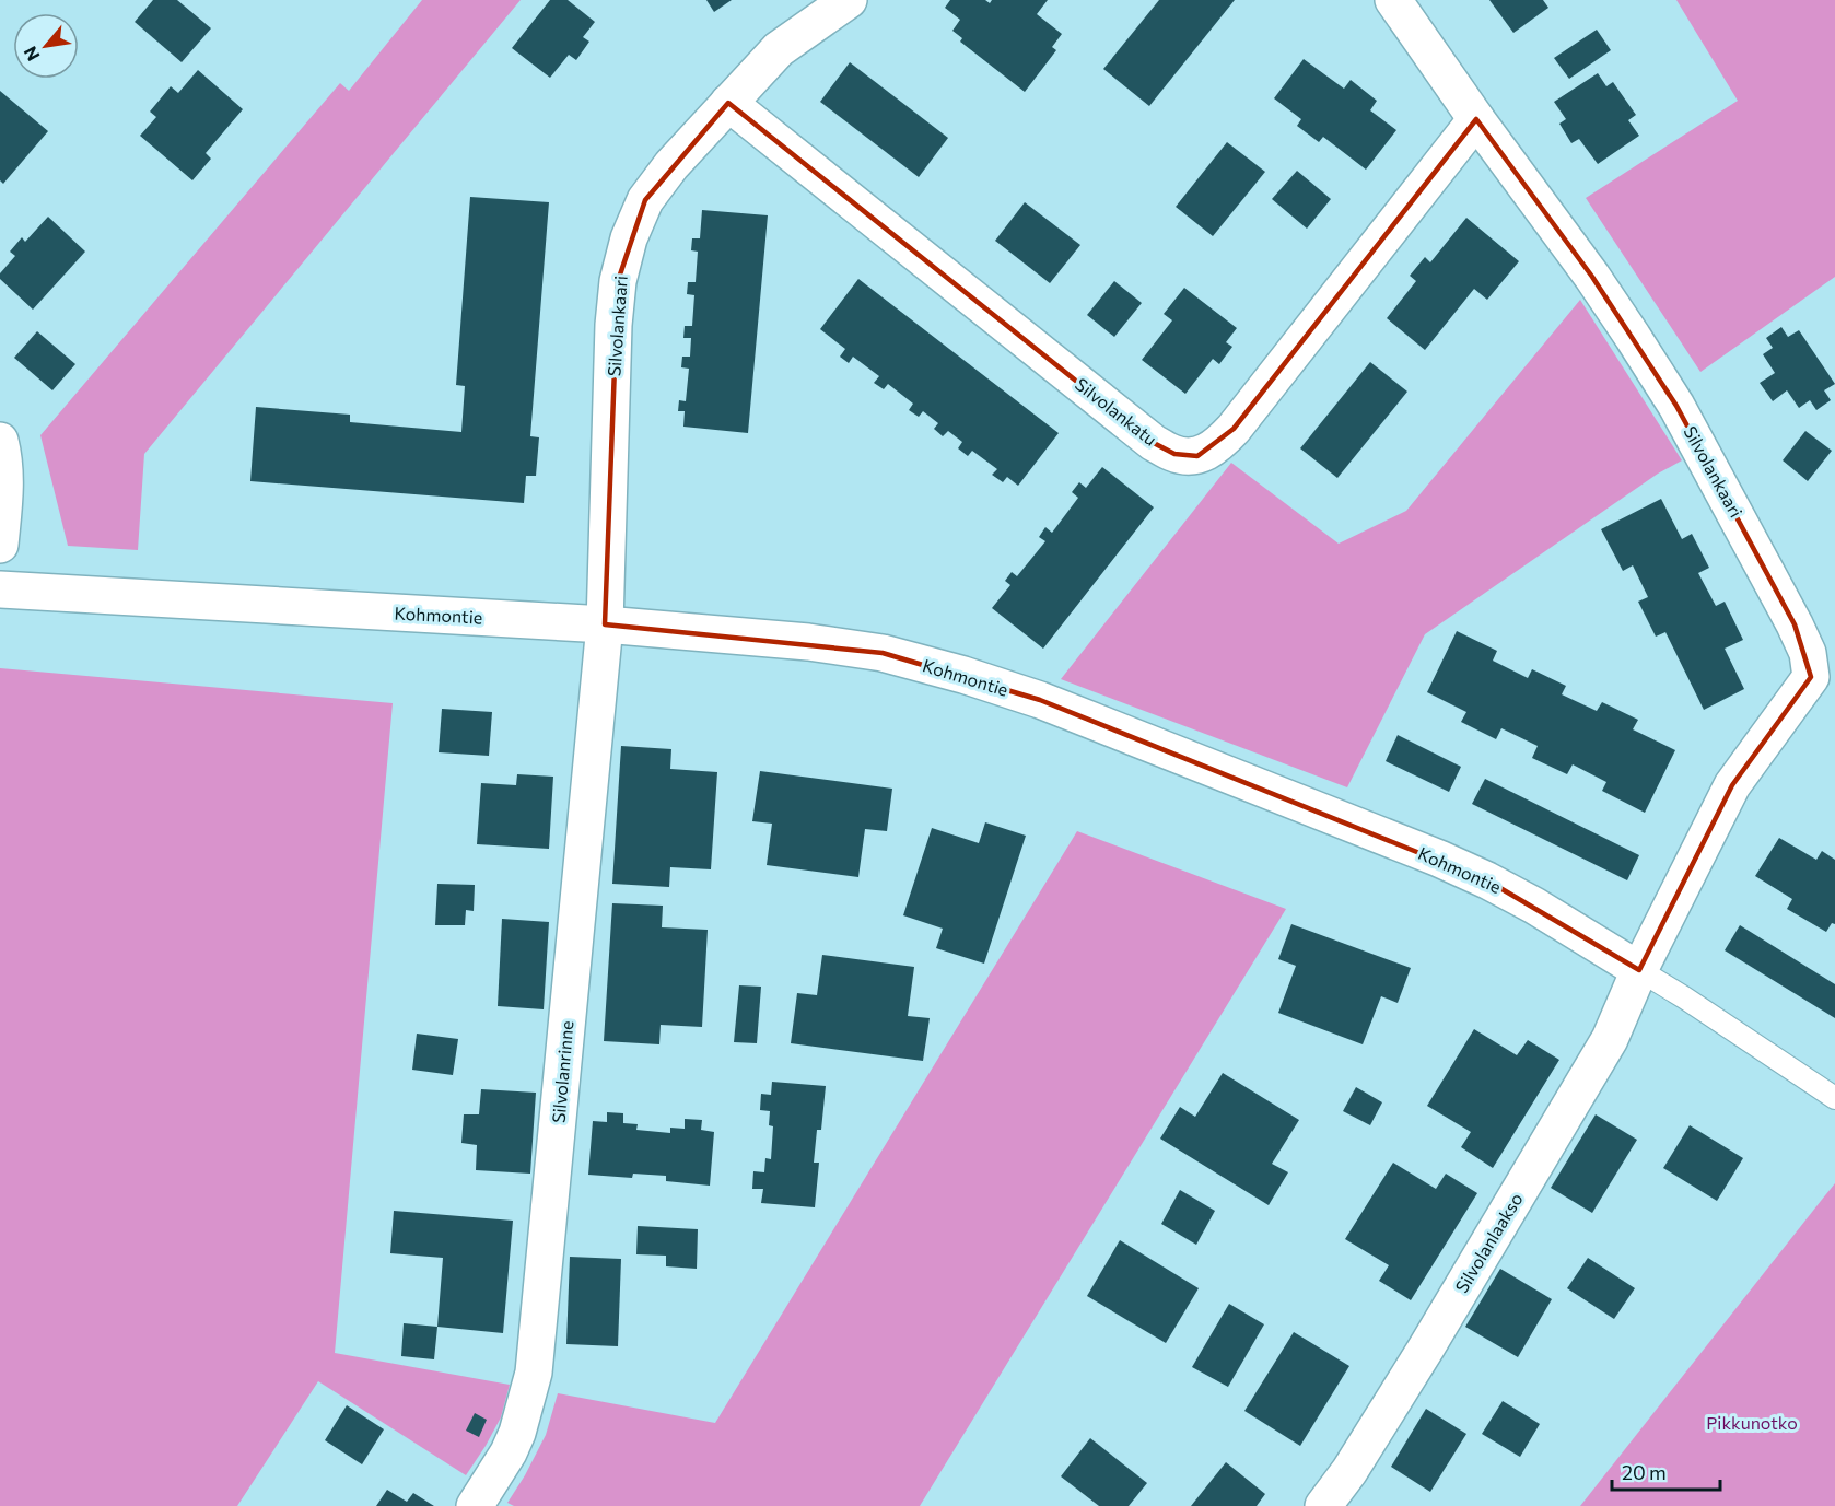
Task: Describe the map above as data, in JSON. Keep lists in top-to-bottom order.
{
  "streets": {
    "street": [
      "Silvolankaari",
      "Silvolankatu",
      "Kohmontie",
      "Silvolanrinne",
      "Silvolanlaakso"
    ]
  },
  "crossings": [
    ["Silvolankaari", "Silvolankatu"],
    ["Silvolankaari", "Kohmontie"],
    ["Silvolankaari", "Silvolanrinne"],
    ["Silvolankaari", "Silvolanlaakso"],
    ["Kohmontie", "Silvolanrinne"],
    ["Kohmontie", "Silvolanlaakso"]
  ],
  "parks": ["Pikkunotko"],
  "scale_bar": "20 m",
  "north": "bottom left"
}
